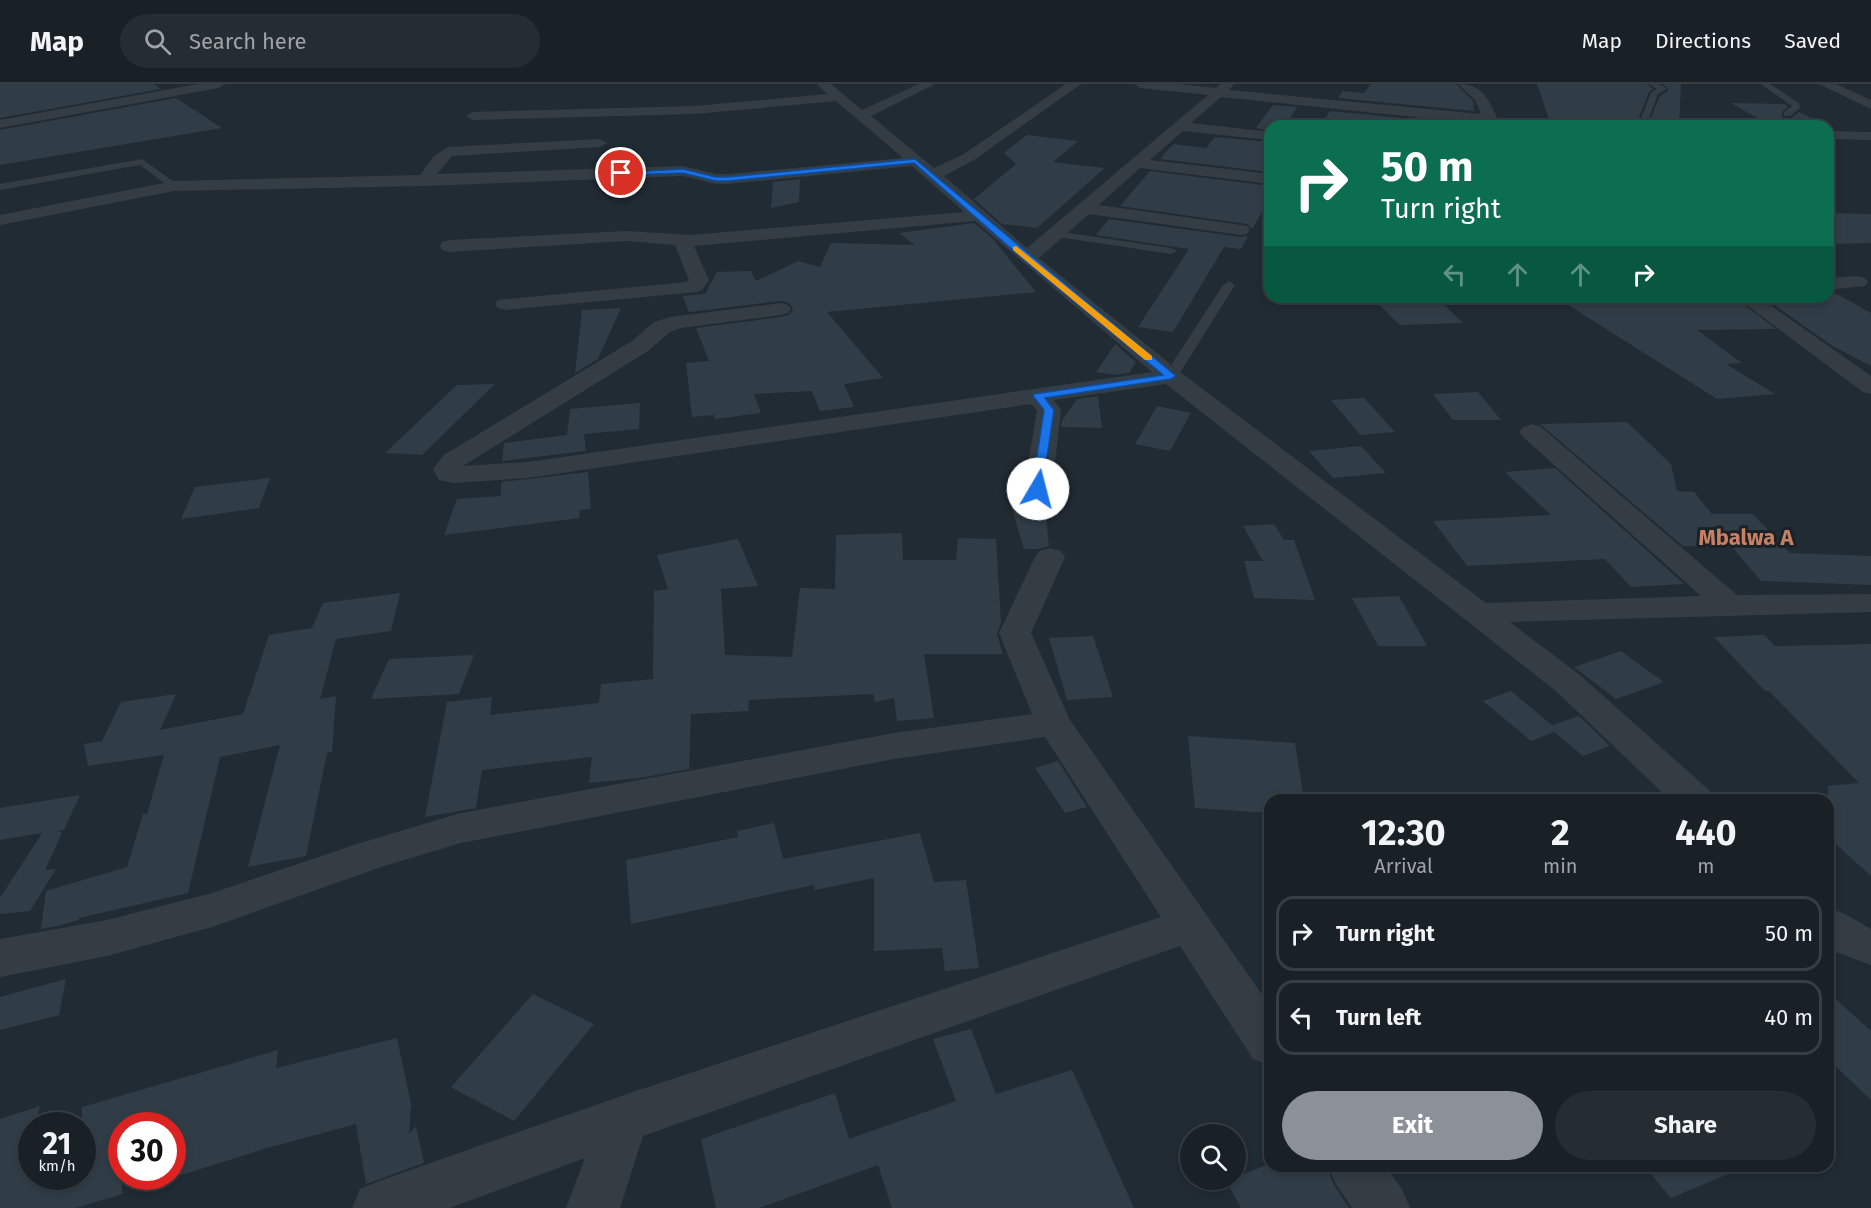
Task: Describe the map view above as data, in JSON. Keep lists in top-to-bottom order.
{
  "districts": ["Mbalwa A"],
  "page": {
    "header": "Map",
    "search": "Search here",
    "nav": ["Map", "Directions", "Saved"],
    "turn": ["50 m", "Turn right"],
    "eta": [
      "12:30",
      "Arrival",
      "2",
      "min",
      "440",
      "m"
    ],
    "list": [
      {
        "name": "Turn right",
        "value": "50 m"
      },
      {
        "name": "Turn left",
        "value": "40 m"
      }
    ],
    "buttons": ["Exit", "Share"],
    "speed": "21 km/h",
    "limit": "30"
  }
}
